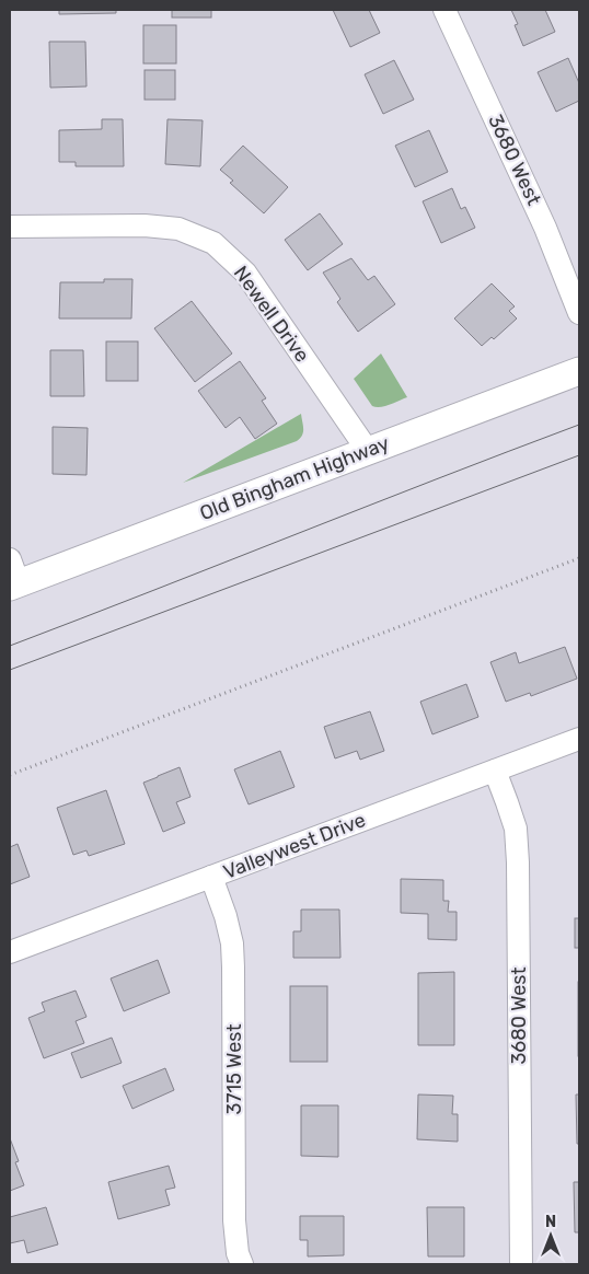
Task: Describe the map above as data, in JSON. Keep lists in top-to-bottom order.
{
  "streets": {
    "street": [
      "3680 West",
      "Newell Drive",
      "Old Bingham Highway",
      "Valleywest Drive",
      "3715 West"
    ]
  },
  "crossings": [
    ["3680 West", "Valleywest Drive"],
    ["Newell Drive", "Old Bingham Highway"],
    ["Valleywest Drive", "3715 West"]
  ],
  "north": "top"
}
